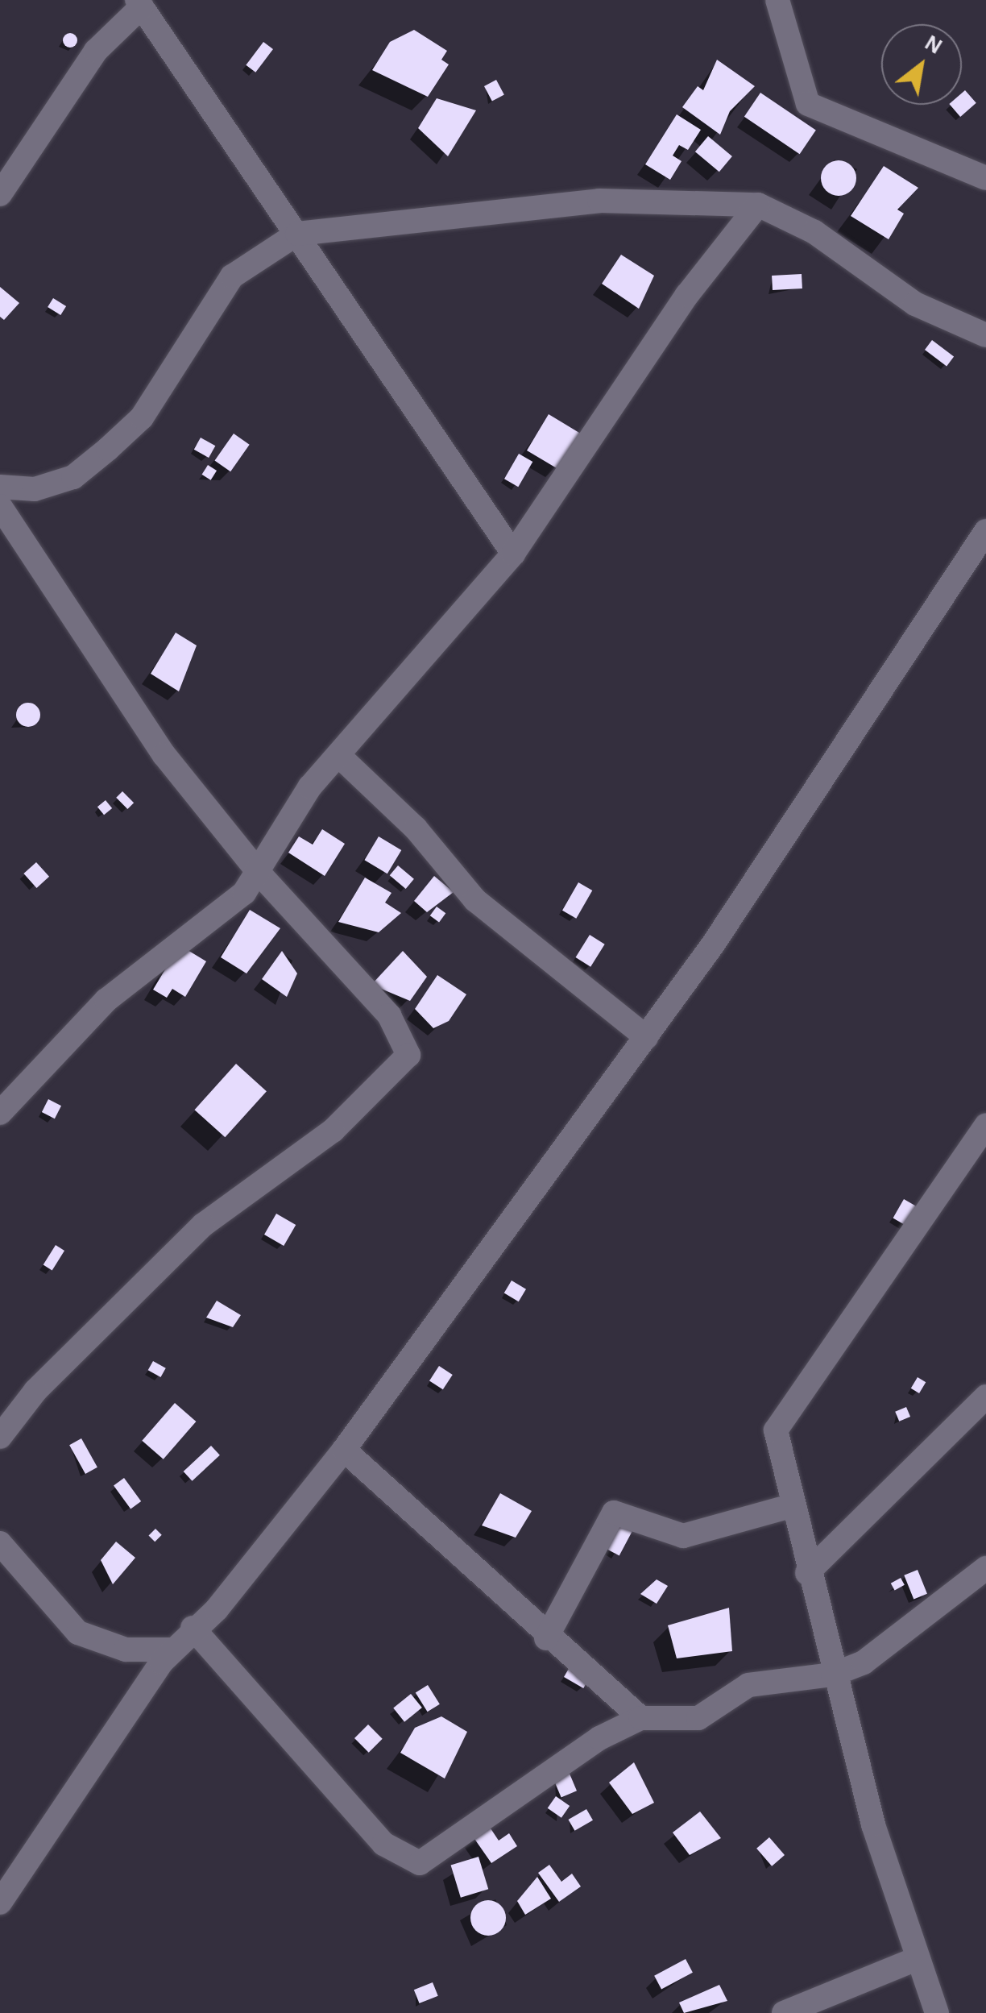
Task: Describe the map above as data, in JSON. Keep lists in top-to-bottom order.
{
  "north": "top right"
}
